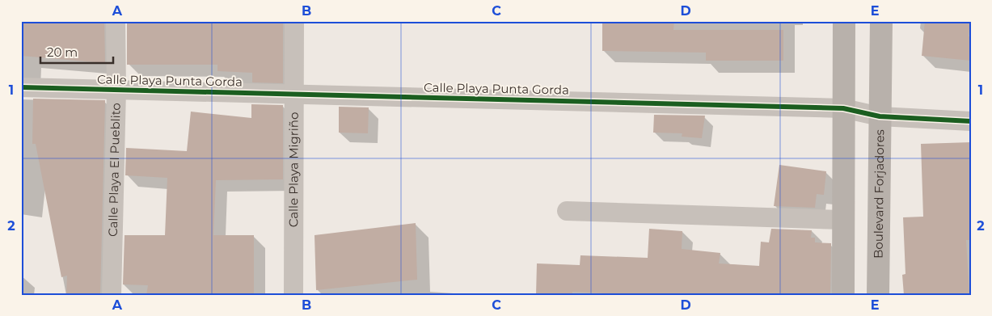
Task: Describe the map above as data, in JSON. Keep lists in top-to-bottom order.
{
  "streets": {
    "main road": ["Boulevard Forjadores"],
    "street": ["Calle Playa Punta Gorda", "Calle Playa Migriño", "Calle Playa El Pueblito"]
  },
  "crossings": [
    ["Calle Playa Punta Gorda", "Calle Playa Migriño"],
    ["Calle Playa Punta Gorda", "Calle Playa El Pueblito"],
    ["Calle Playa Punta Gorda", "Boulevard Forjadores"]
  ],
  "scale_bar": "20 m",
  "grid": {
    "columns": [
      "A",
      "B",
      "C",
      "D",
      "E"
    ],
    "rows": ["1", "2"]
  }
}
